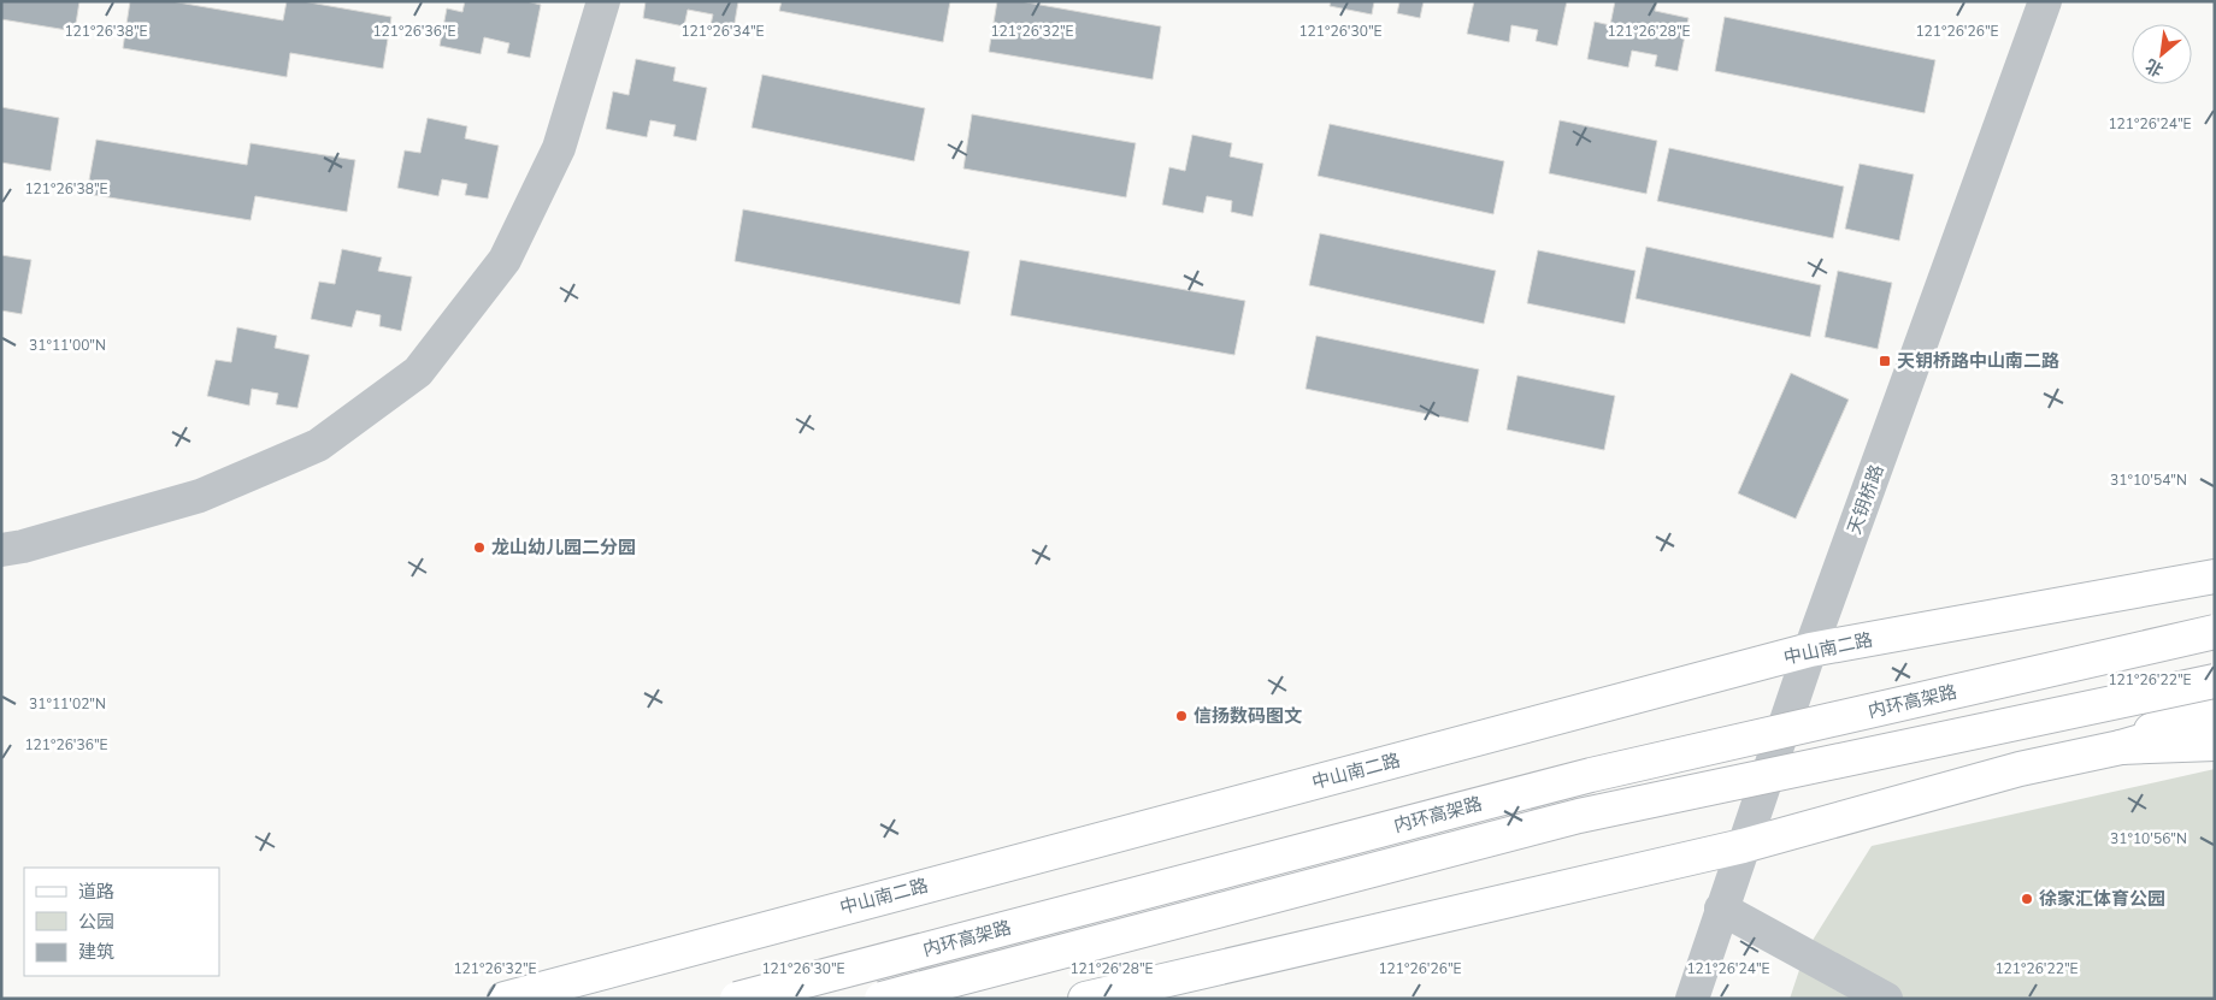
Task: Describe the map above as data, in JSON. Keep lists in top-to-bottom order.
{
  "streets": {
    "main road": ["中山南二路", "内环高架路"],
    "street": ["天钥桥路"]
  },
  "crossings": [
    ["天钥桥路", "中山南二路"]
  ],
  "places": {
    "transit": ["天钥桥路中山南二路"],
    "other": ["龙山幼儿园二分园", "信扬数码图文", "徐家汇体育公园"]
  },
  "legend": ["道路", "公园", "建筑"],
  "north": "bottom left",
  "coordinates": [
    "121°26'38\"E",
    "121°26'36\"E",
    "121°26'34\"E",
    "121°26'32\"E",
    "121°26'30\"E",
    "121°26'28\"E",
    "121°26'26\"E",
    "121°26'24\"E",
    "31°11'00\"N",
    "31°10'54\"N",
    "121°26'22\"E",
    "31°11'02\"N",
    "31°10'56\"N"
  ]
}
